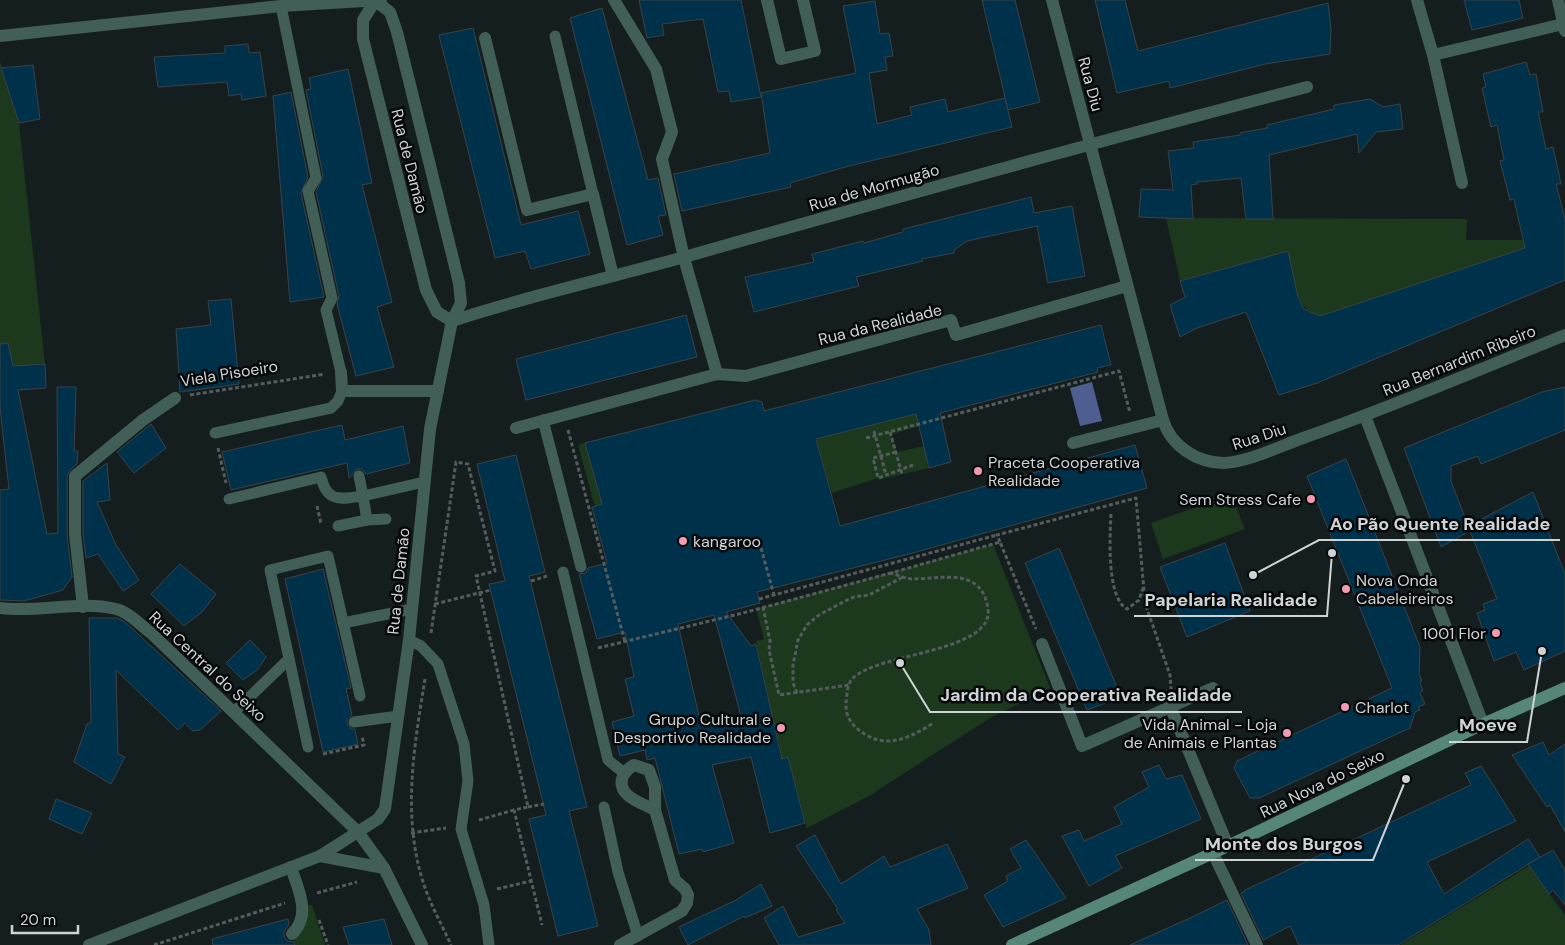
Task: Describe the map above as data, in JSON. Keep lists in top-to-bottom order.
{
  "streets": {
    "main road": ["Rua Nova do Seixo"],
    "street": [
      "Rua Diu",
      "Rua de Damão",
      "Rua de Mormugão",
      "Rua da Realidade",
      "Rua Bernardim Ribeiro",
      "Viela Pisoeiro",
      "Rua Central do Seixo"
    ]
  },
  "crossings": [
    ["Rua Diu", "Rua de Mormugão"],
    ["Rua Diu", "Rua da Realidade"],
    ["Rua Diu", "Rua Bernardim Ribeiro"],
    ["Rua de Damão", "Rua de Mormugão"],
    ["Rua de Damão", "Rua Central do Seixo"],
    ["Viela Pisoeiro", "Rua Central do Seixo"]
  ],
  "places": [
    "Praceta Cooperativa Realidade",
    "Sem Stress Cafe",
    "kangaroo",
    "Papelaria Realidade",
    "Ao Pão Quente Realidade",
    "Nova Onda Cabeleireiros",
    "1001 Flor",
    "Moeve",
    "Jardim da Cooperativa Realidade",
    "Charlot",
    "Grupo Cultural e Desportivo Realidade",
    "Vida Animal - Loja de Animais e Plantas",
    "Monte dos Burgos"
  ],
  "scale_bar": "20 m"
}
